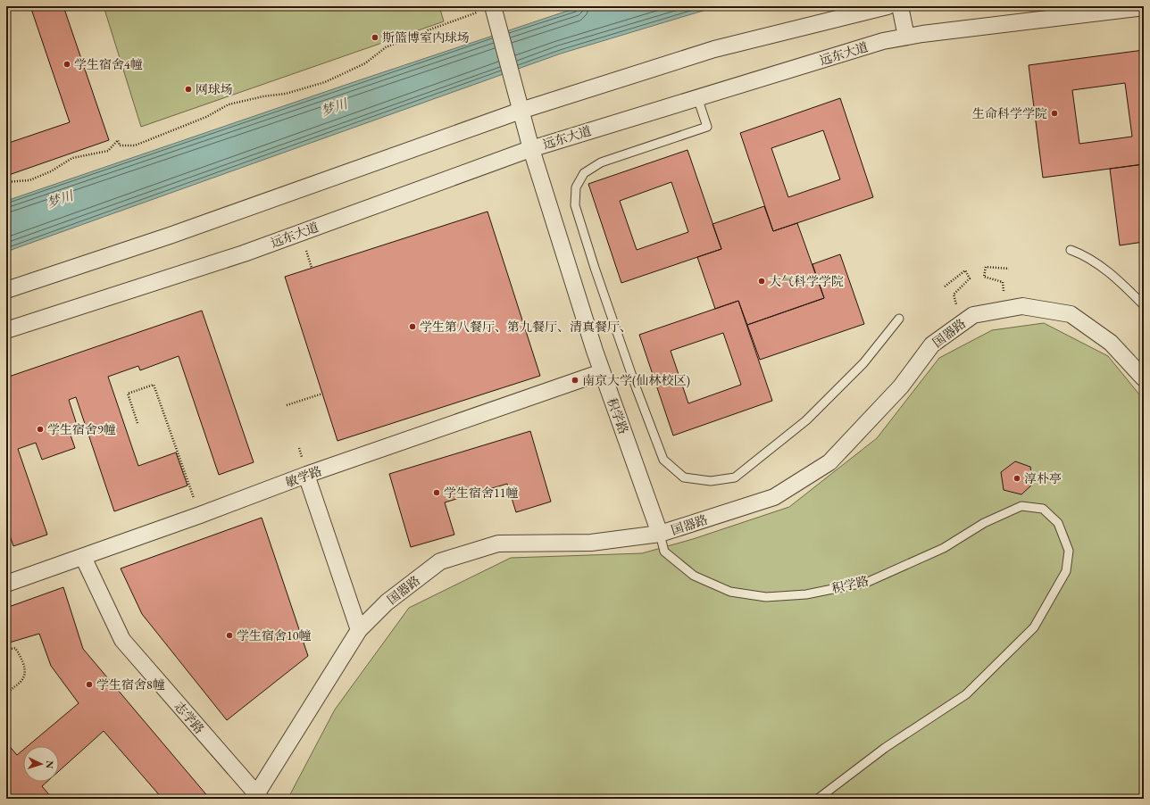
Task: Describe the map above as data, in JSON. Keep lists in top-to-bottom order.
{
  "streets": {
    "street": [
      "远东大道",
      "国器路",
      "积学路",
      "敏学路",
      "志学路"
    ]
  },
  "crossings": [
    ["远东大道", "积学路"],
    ["国器路", "积学路"],
    ["国器路", "志学路"],
    ["积学路", "敏学路"],
    ["敏学路", "志学路"]
  ],
  "water": ["梦川"],
  "places": [
    "斯篮博室内球场",
    "学生宿舍4幢",
    "网球场",
    "生命科学学院",
    "大气科学学院",
    "学生第八餐厅、第九餐厅、清真餐厅、",
    "南京大学(仙林校区)",
    "学生宿舍9幢",
    "淳朴亭",
    "学生宿舍11幢",
    "学生宿舍10幢",
    "学生宿舍8幢"
  ],
  "north": "right"
}
